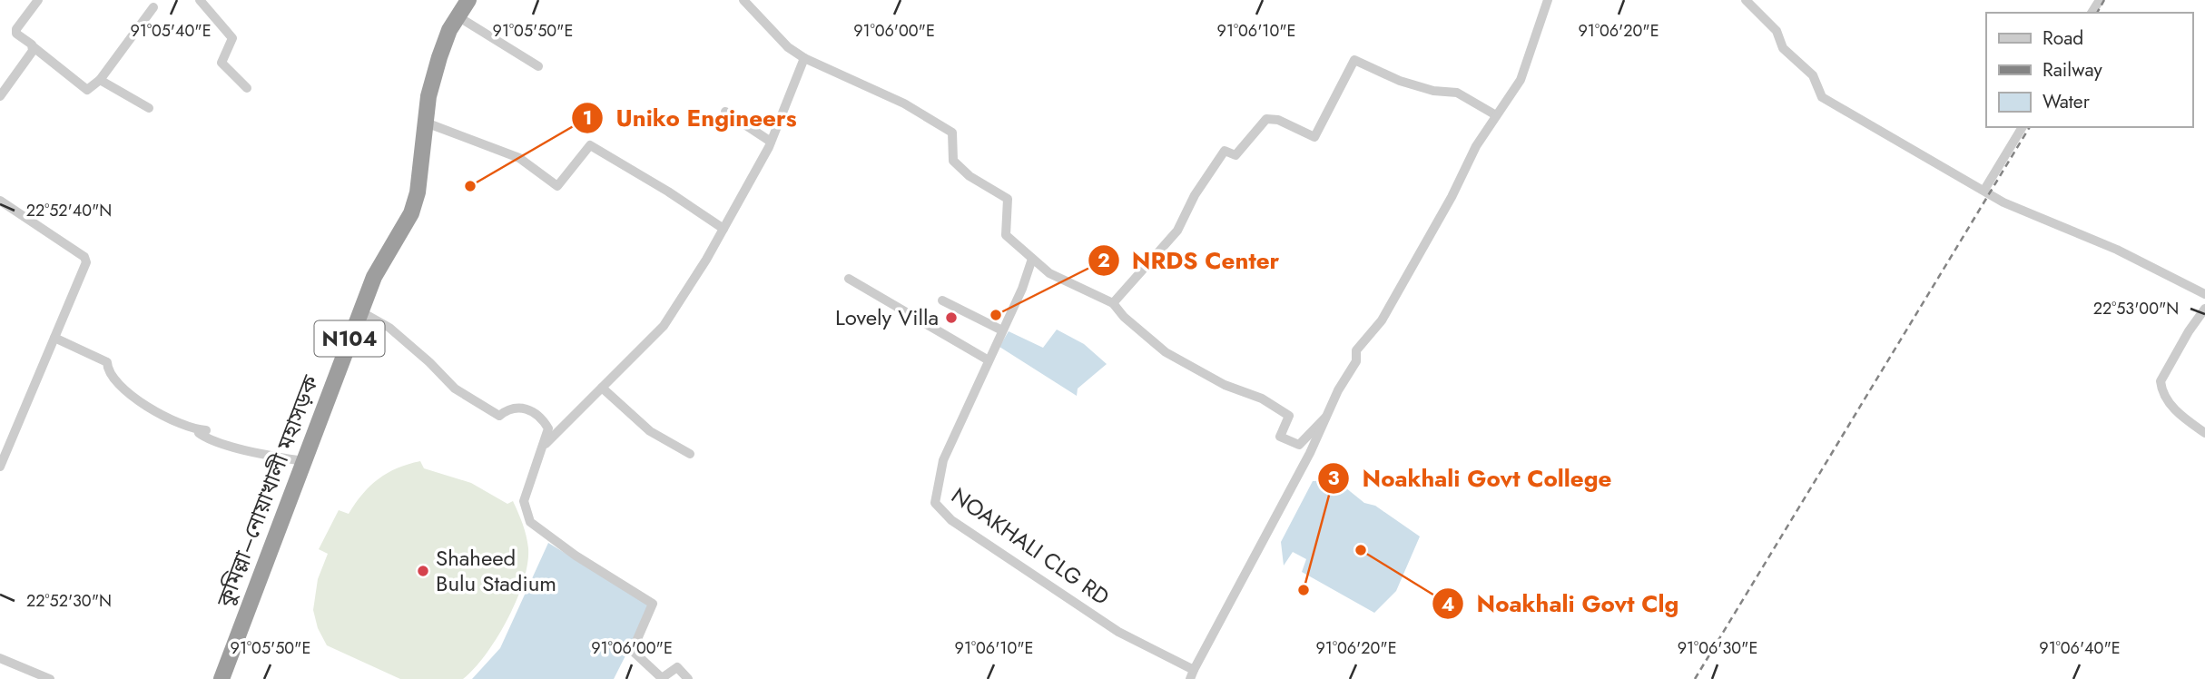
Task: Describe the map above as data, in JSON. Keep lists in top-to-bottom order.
{
  "streets": {
    "highway": ["N104", "কুমিল্লা–নোয়াখালী মহাসড়ক"],
    "street": ["NOAKHALI CLG RD"]
  },
  "places": [
    "Uniko Engineers",
    "NRDS Center",
    "Lovely Villa",
    "Noakhali Govt Clg",
    "Shaheed Bulu Stadium",
    "Noakhali Govt College"
  ],
  "legend": ["Road", "Railway", "Water"],
  "coordinates": [
    "91°06'10\"E",
    "91°06'20\"E",
    "91°05'40\"E",
    "91°05'50\"E",
    "91°06'00\"E",
    "22°52'40\"N",
    "22°53'00\"N",
    "22°52'30\"N",
    "91°06'30\"E",
    "91°06'40\"E"
  ]
}
